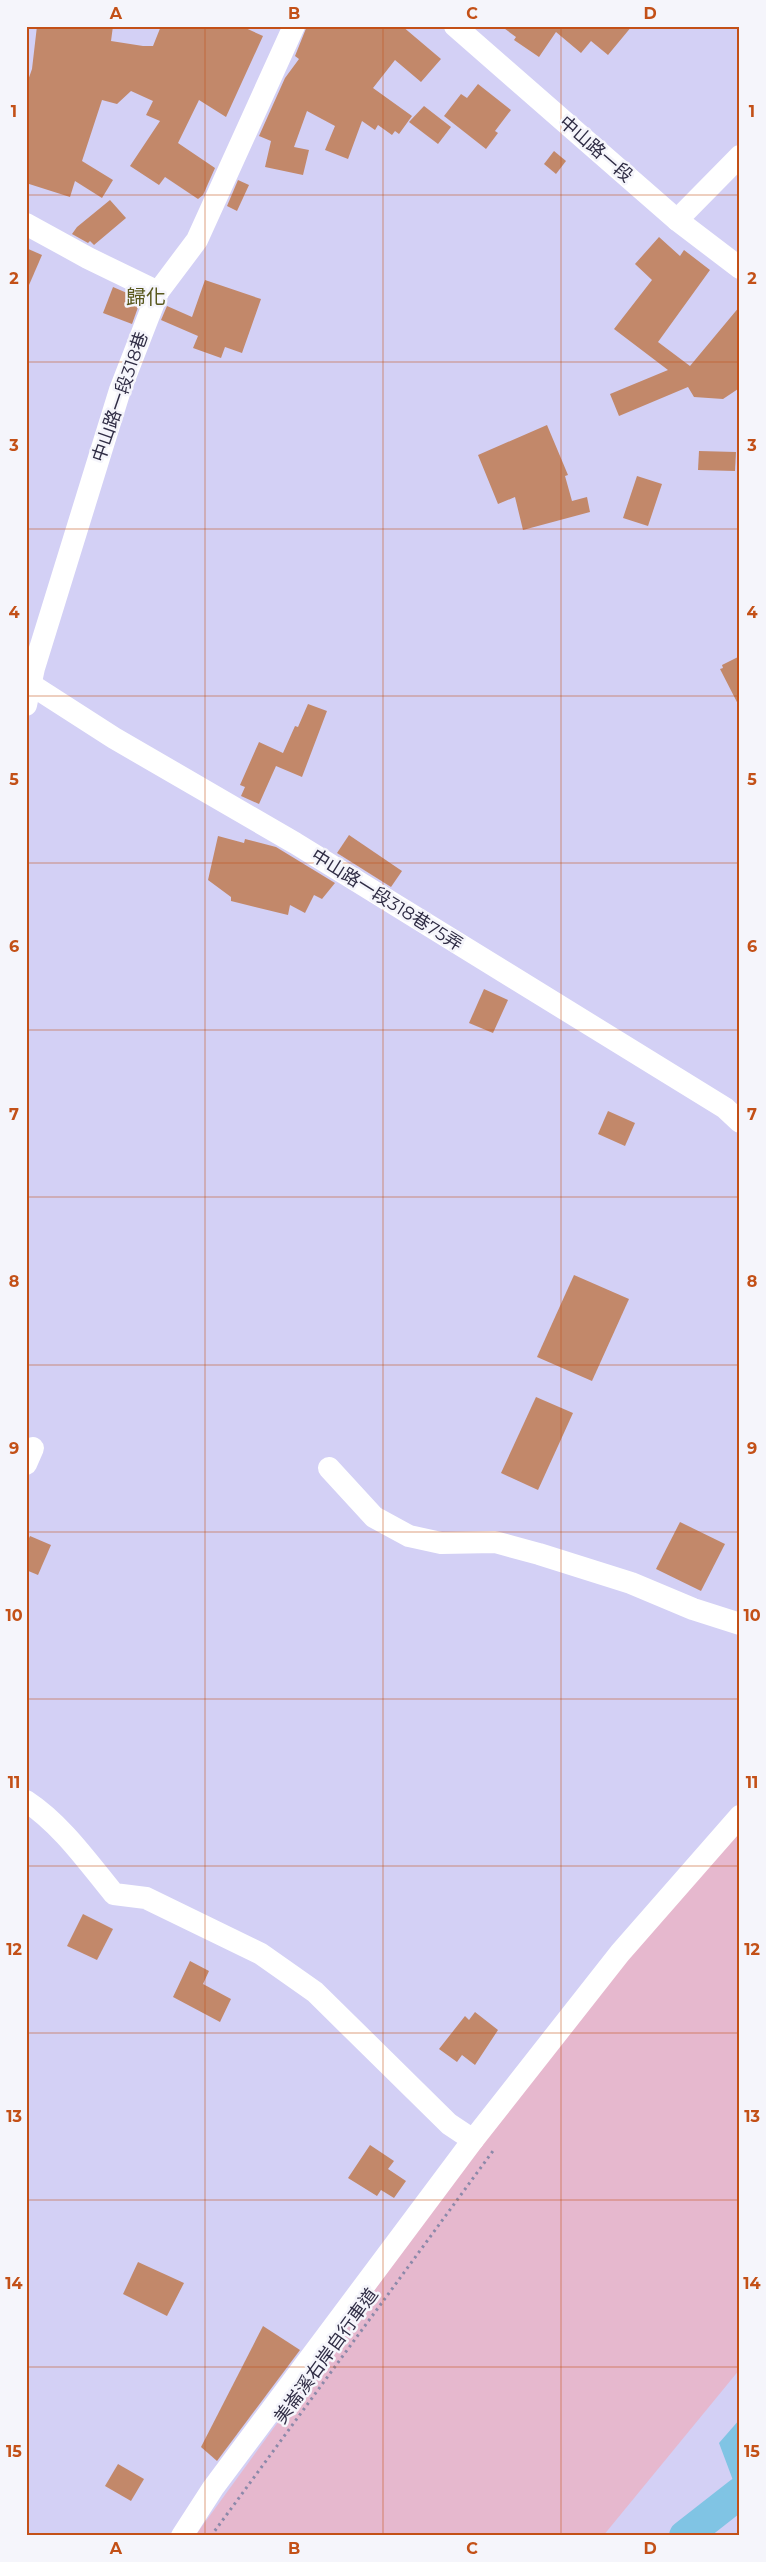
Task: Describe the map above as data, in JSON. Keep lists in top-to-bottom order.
{
  "streets": {
    "street": ["中山路一段", "中山路一段318巷", "中山路一段318巷75弄"],
    "path": ["美崙溪右岸自行車道"]
  },
  "crossings": [
    ["中山路一段318巷", "中山路一段318巷75弄"]
  ],
  "districts": ["歸化"],
  "grid": {
    "columns": [
      "A",
      "B",
      "C",
      "D"
    ],
    "rows": [
      "1",
      "2",
      "3",
      "4",
      "5",
      "6",
      "7",
      "8",
      "9",
      "10",
      "11",
      "12",
      "13",
      "14",
      "15"
    ]
  }
}
